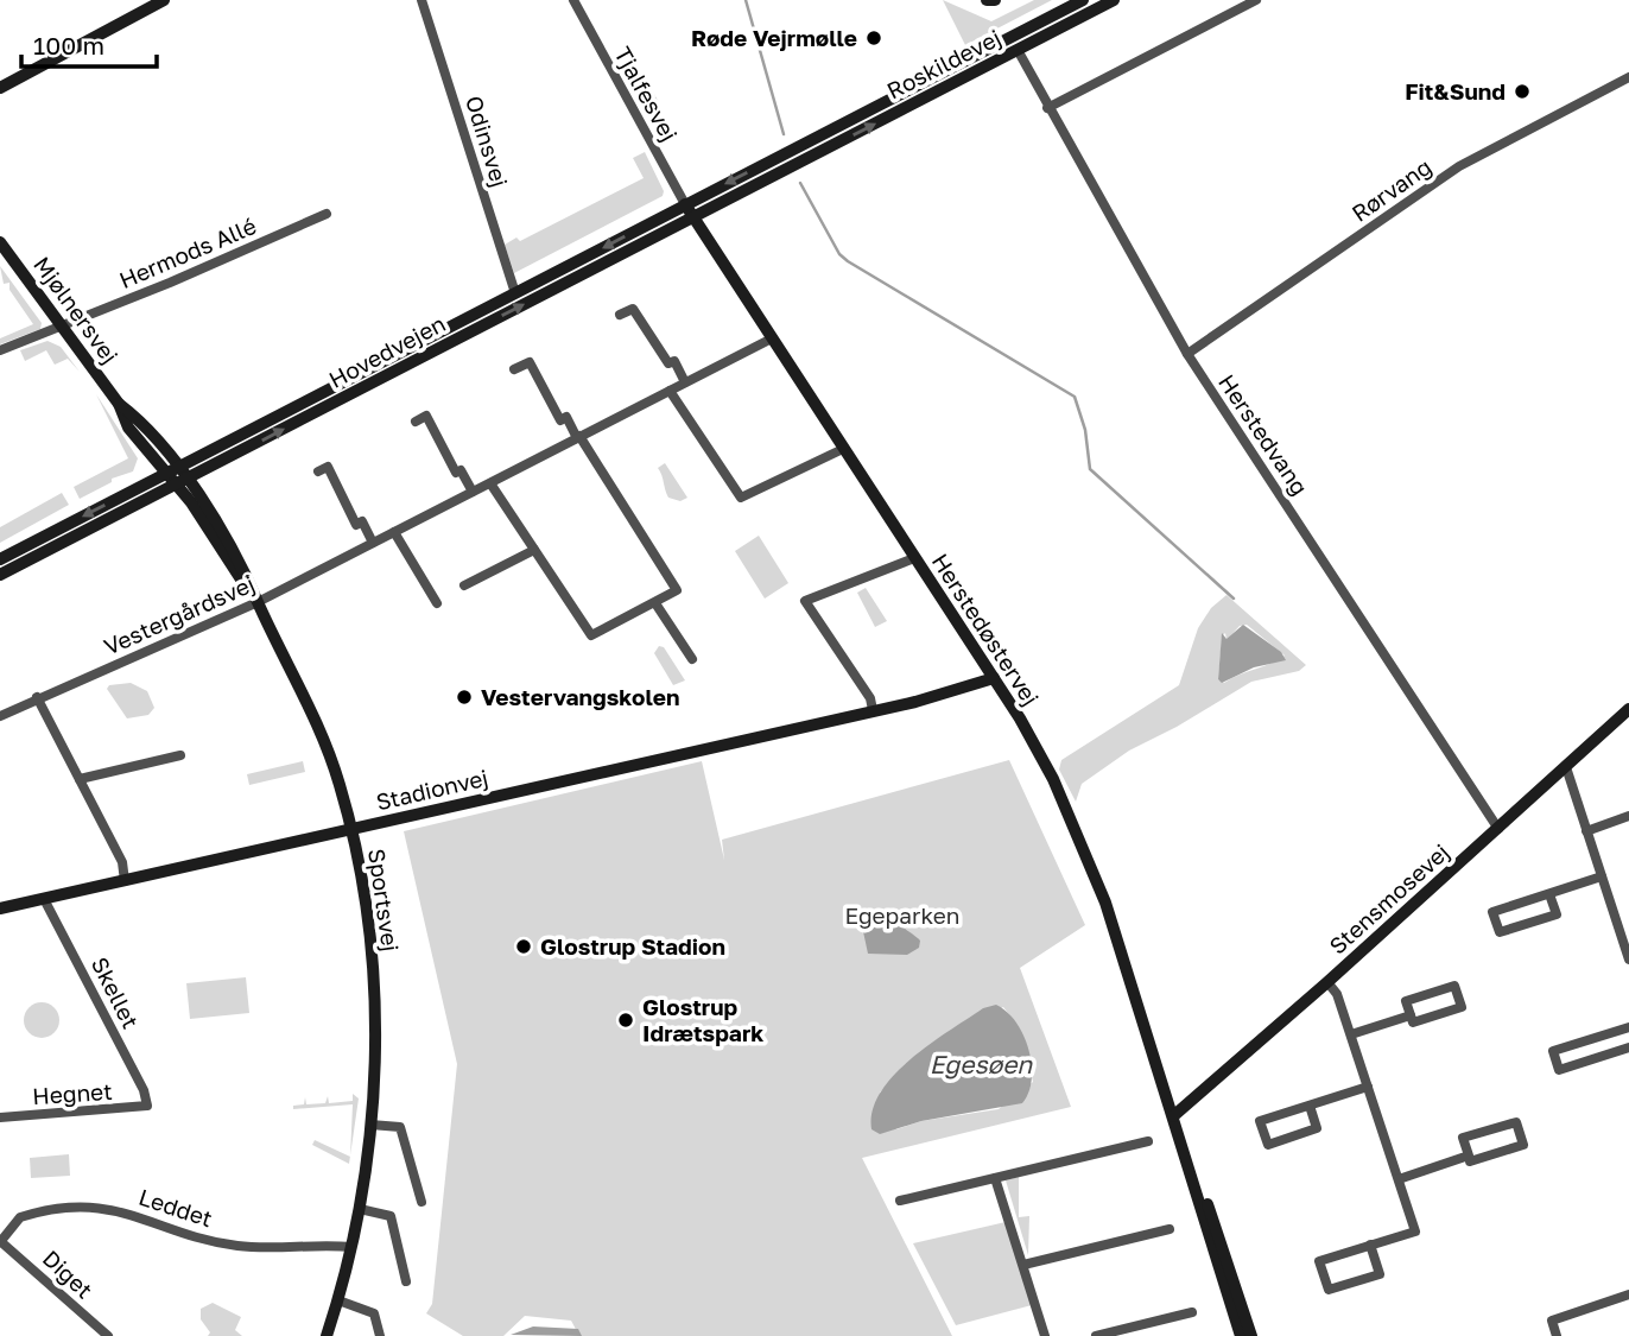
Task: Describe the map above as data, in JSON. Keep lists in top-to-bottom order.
{
  "streets": {
    "street": [
      "Roskildevej",
      "Tjalfesvej",
      "Odinsvej",
      "Rørvang",
      "Hermods Allé",
      "Mjølnersvej",
      "Hovedvejen",
      "Herstedvang",
      "Vestergårdsvej",
      "Herstedøstervej",
      "Stadionvej",
      "Stensmosevej",
      "Sportsvej",
      "Skellet",
      "Hegnet",
      "Leddet",
      "Diget"
    ]
  },
  "crossings": [
    ["Roskildevej", "Hovedvejen"],
    ["Roskildevej", "Herstedvang"],
    ["Tjalfesvej", "Hovedvejen"],
    ["Tjalfesvej", "Herstedøstervej"],
    ["Odinsvej", "Hovedvejen"],
    ["Rørvang", "Herstedvang"],
    ["Hermods Allé", "Mjølnersvej"],
    ["Mjølnersvej", "Hovedvejen"],
    ["Mjølnersvej", "Sportsvej"],
    ["Hovedvejen", "Herstedøstervej"],
    ["Hovedvejen", "Sportsvej"],
    ["Herstedvang", "Stensmosevej"],
    ["Vestergårdsvej", "Herstedøstervej"],
    ["Vestergårdsvej", "Sportsvej"],
    ["Herstedøstervej", "Stadionvej"],
    ["Herstedøstervej", "Stensmosevej"],
    ["Stadionvej", "Sportsvej"],
    ["Stadionvej", "Skellet"],
    ["Sportsvej", "Leddet"],
    ["Skellet", "Hegnet"],
    ["Leddet", "Diget"]
  ],
  "water": ["Egesøen"],
  "parks": ["Egeparken"],
  "places": [
    "Røde Vejrmølle",
    "Fit&Sund",
    "Vestervangskolen",
    "Glostrup Stadion",
    "Glostrup Idrætspark"
  ],
  "scale_bar": "100 m"
}
